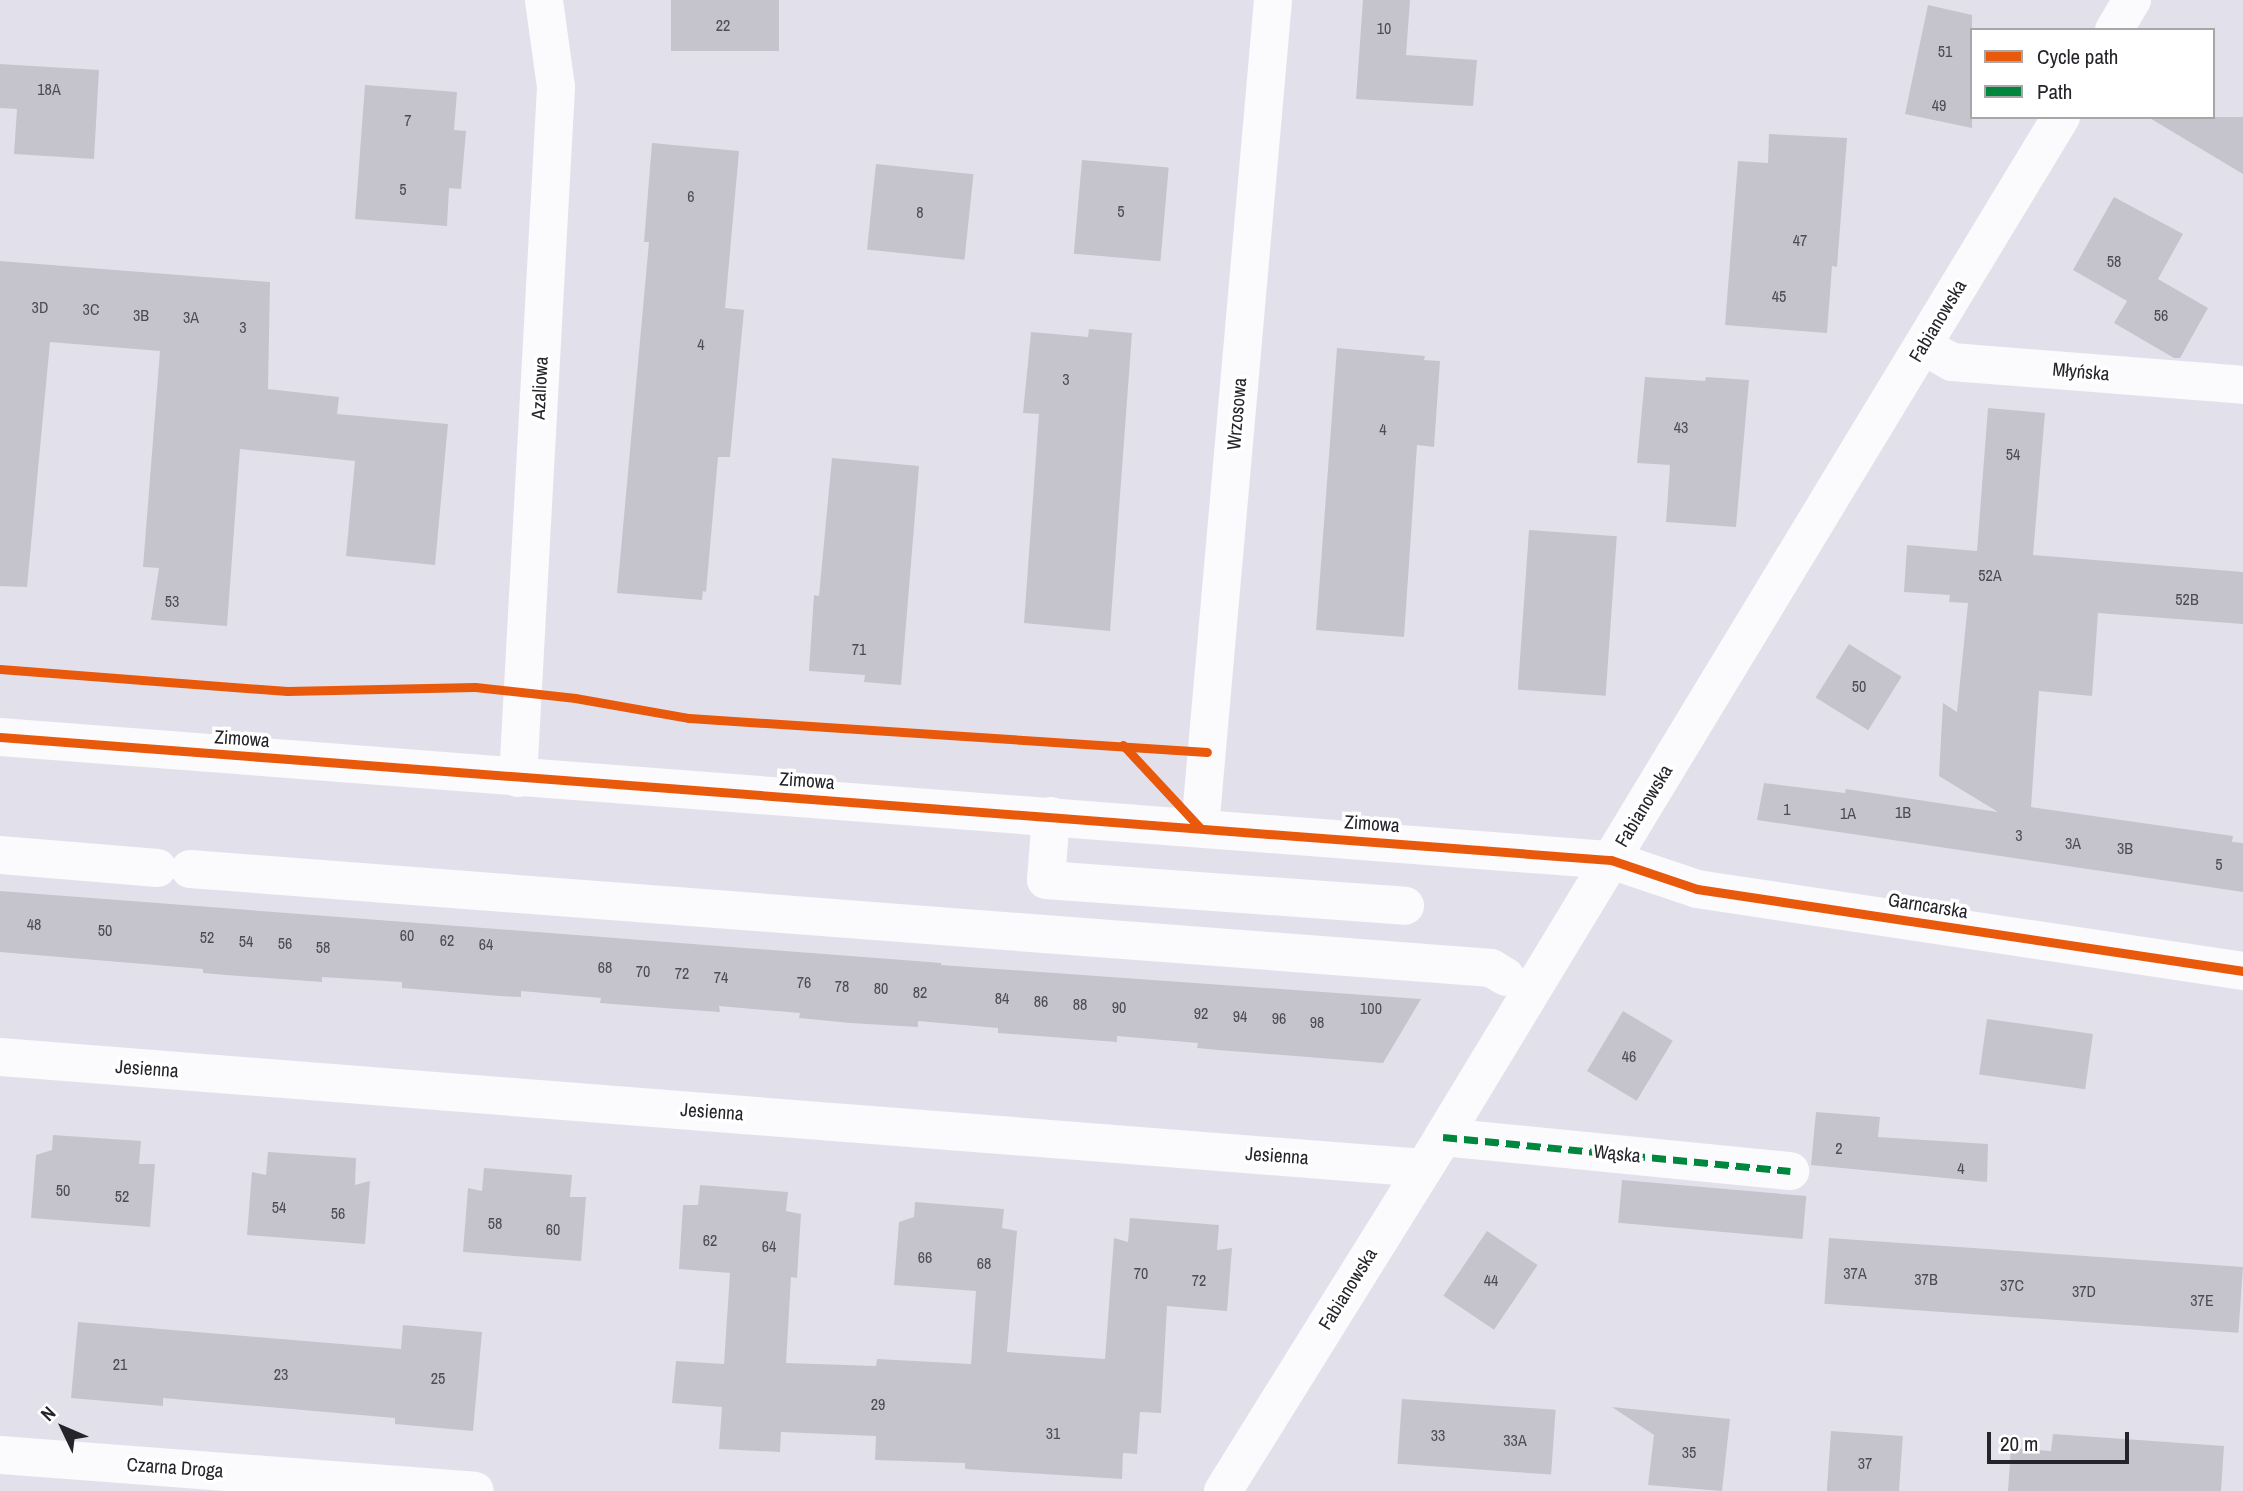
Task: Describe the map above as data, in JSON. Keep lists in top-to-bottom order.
{
  "streets": {
    "street": [
      "Fabianowska",
      "Młyńska",
      "Azaliowa",
      "Wrzosowa",
      "Zimowa",
      "Garncarska",
      "Jesienna",
      "Wąska",
      "Czarna Droga"
    ]
  },
  "crossings": [
    ["Fabianowska", "Młyńska"],
    ["Fabianowska", "Zimowa"],
    ["Fabianowska", "Garncarska"],
    ["Fabianowska", "Jesienna"],
    ["Fabianowska", "Wąska"],
    ["Azaliowa", "Zimowa"],
    ["Wrzosowa", "Zimowa"],
    ["Zimowa", "Garncarska"],
    ["Jesienna", "Wąska"]
  ],
  "house_numbers": [
    "22",
    "10",
    "51",
    "18A",
    "49",
    "7",
    "5",
    "6",
    "5",
    "8",
    "47",
    "58",
    "45",
    "3D",
    "3C",
    "3B",
    "56",
    "3A",
    "3",
    "4",
    "3",
    "43",
    "4",
    "54",
    "52A",
    "52B",
    "53",
    "71",
    "50",
    "1",
    "1B",
    "1A",
    "3",
    "3A",
    "3B",
    "5",
    "48",
    "50",
    "60",
    "52",
    "62",
    "54",
    "56",
    "64",
    "58",
    "68",
    "70",
    "72",
    "74",
    "76",
    "78",
    "80",
    "82",
    "84",
    "86",
    "88",
    "90",
    "100",
    "92",
    "94",
    "96",
    "98",
    "46",
    "2",
    "4",
    "50",
    "52",
    "54",
    "56",
    "58",
    "60",
    "62",
    "64",
    "66",
    "68",
    "70",
    "37A",
    "37B",
    "72",
    "44",
    "37C",
    "37D",
    "37E",
    "21",
    "23",
    "25",
    "29",
    "31",
    "33",
    "33A",
    "35",
    "37"
  ],
  "legend": ["Cycle path", "Path"],
  "scale_bar": "20 m",
  "north": "top left"
}
